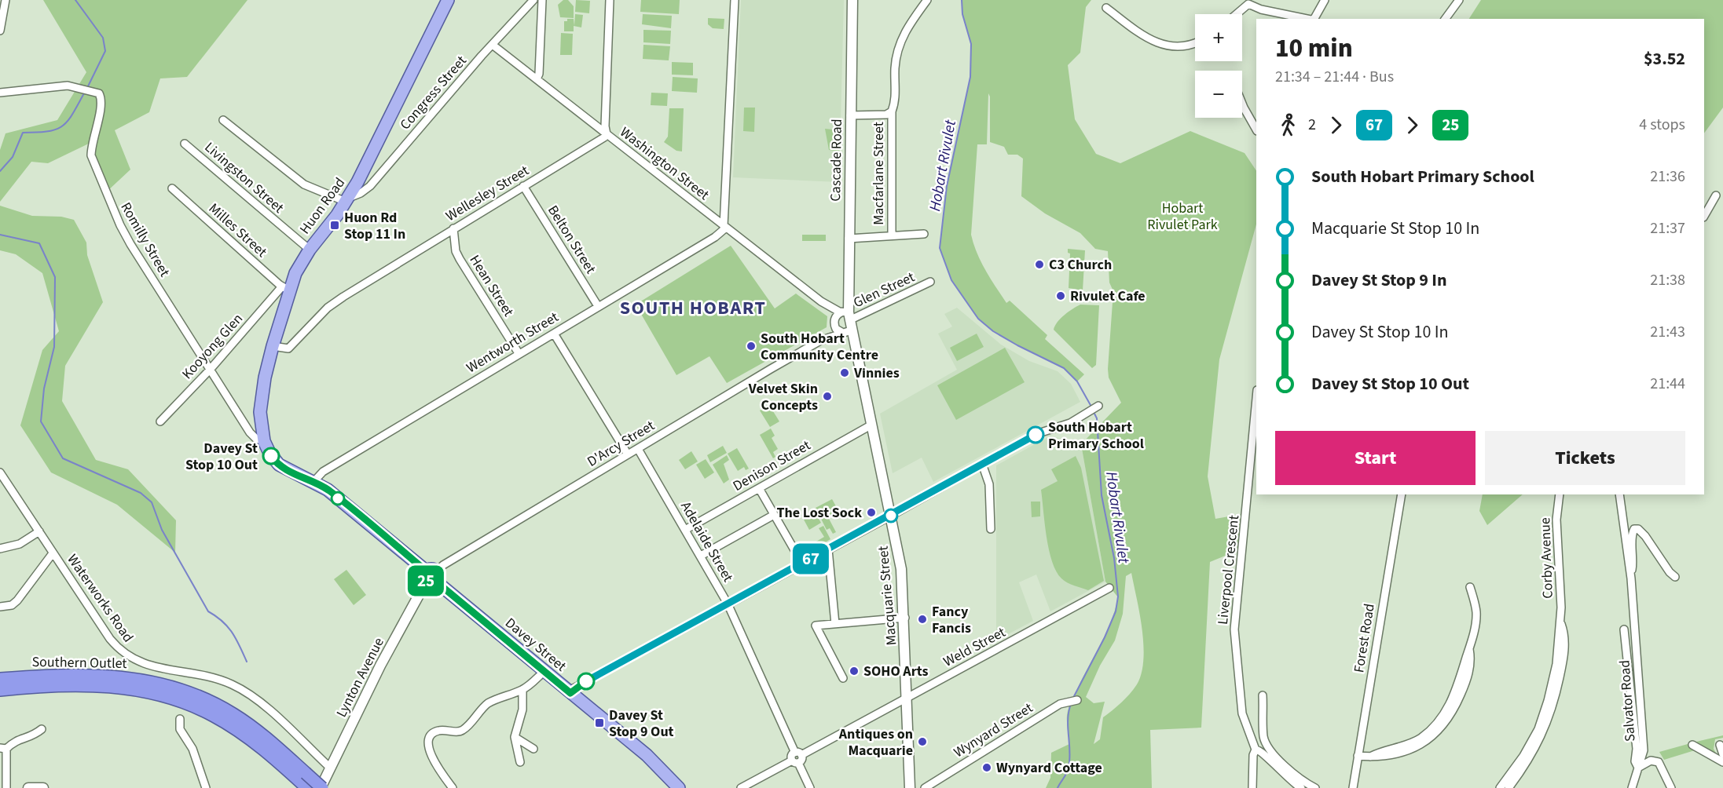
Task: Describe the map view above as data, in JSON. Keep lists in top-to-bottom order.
{
  "streets": {
    "highway": ["Southern Outlet"],
    "main road": ["Huon Road", "Davey Street"],
    "street": [
      "Congress Street",
      "Cascade Road",
      "Washington Street",
      "Macfarlane Street",
      "Livingston Street",
      "Wellesley Street",
      "Milles Street",
      "Romilly Street",
      "Belton Street",
      "Hean Street",
      "Glen Street",
      "Wentworth Street",
      "Kooyong Glen",
      "D'Arcy Street",
      "Denison Street",
      "Adelaide Street",
      "Corby Avenue",
      "Liverpool Crescent",
      "Macquarie Street",
      "Waterworks Road",
      "Forest Road",
      "Weld Street",
      "Lynton Avenue",
      "Salvator Road",
      "Wynyard Street"
    ]
  },
  "crossings": [
    ["Congress Street", "Washington Street"],
    ["Congress Street", "Huon Road"],
    ["Cascade Road", "Washington Street"],
    ["Cascade Road", "Macfarlane Street"],
    ["Cascade Road", "Glen Street"],
    ["Cascade Road", "Macquarie Street"],
    ["Washington Street", "Wellesley Street"],
    ["Washington Street", "Glen Street"],
    ["Washington Street", "Wentworth Street"],
    ["Washington Street", "D'Arcy Street"],
    ["Washington Street", "Macquarie Street"],
    ["Livingston Street", "Huon Road"],
    ["Wellesley Street", "Huon Road"],
    ["Wellesley Street", "Belton Street"],
    ["Wellesley Street", "Hean Street"],
    ["Huon Road", "Milles Street"],
    ["Huon Road", "Romilly Street"],
    ["Huon Road", "Kooyong Glen"],
    ["Huon Road", "Davey Street"],
    ["Milles Street", "Kooyong Glen"],
    ["Romilly Street", "Kooyong Glen"],
    ["Romilly Street", "Davey Street"],
    ["Belton Street", "Wentworth Street"],
    ["Hean Street", "Wentworth Street"],
    ["Glen Street", "Macquarie Street"],
    ["Wentworth Street", "Davey Street"],
    ["D'Arcy Street", "Adelaide Street"],
    ["D'Arcy Street", "Macquarie Street"],
    ["D'Arcy Street", "Davey Street"],
    ["D'Arcy Street", "Lynton Avenue"],
    ["Denison Street", "Adelaide Street"],
    ["Denison Street", "Macquarie Street"],
    ["Adelaide Street", "Weld Street"],
    ["Macquarie Street", "Weld Street"],
    ["Waterworks Road", "Lynton Avenue"],
    ["Davey Street", "Lynton Avenue"],
    ["Southern Outlet", "Lynton Avenue"]
  ],
  "districts": ["SOUTH HOBART"],
  "water": ["Hobart Rivulet"],
  "parks": ["Hobart Rivulet Park"],
  "places": {
    "transit": ["Huon Rd Stop 11 In", "Davey St Stop 9 Out"],
    "other": [
      "C3 Church",
      "Rivulet Cafe",
      "South Hobart Community Centre",
      "Vinnies",
      "Velvet Skin Concepts",
      "South Hobart Primary School",
      "Davey St Stop 10 Out",
      "The Lost Sock",
      "Fancy Fancis",
      "SOHO Arts",
      "Antiques on Macquarie",
      "Wynyard Cottage"
    ]
  },
  "lines": ["bus line 67", "bus line 25"],
  "page": {
    "on_map": ["67", "25"],
    "map_buttons": ["+", "−"],
    "heading": ["10 min", "21:34 – 21:44 · Bus", "$3.52"],
    "legs": [
      "2",
      "67",
      "25",
      "4 stops"
    ],
    "list": [
      {
        "name": "South Hobart Primary School",
        "value": "21:36"
      },
      {
        "name": "Macquarie St Stop 10 In",
        "value": "21:37"
      },
      {
        "name": "Davey St Stop 9 In",
        "value": "21:38"
      },
      {
        "name": "Davey St Stop 10 In",
        "value": "21:43"
      },
      {
        "name": "Davey St Stop 10 Out",
        "value": "21:44"
      }
    ],
    "buttons": ["Start", "Tickets"]
  }
}
